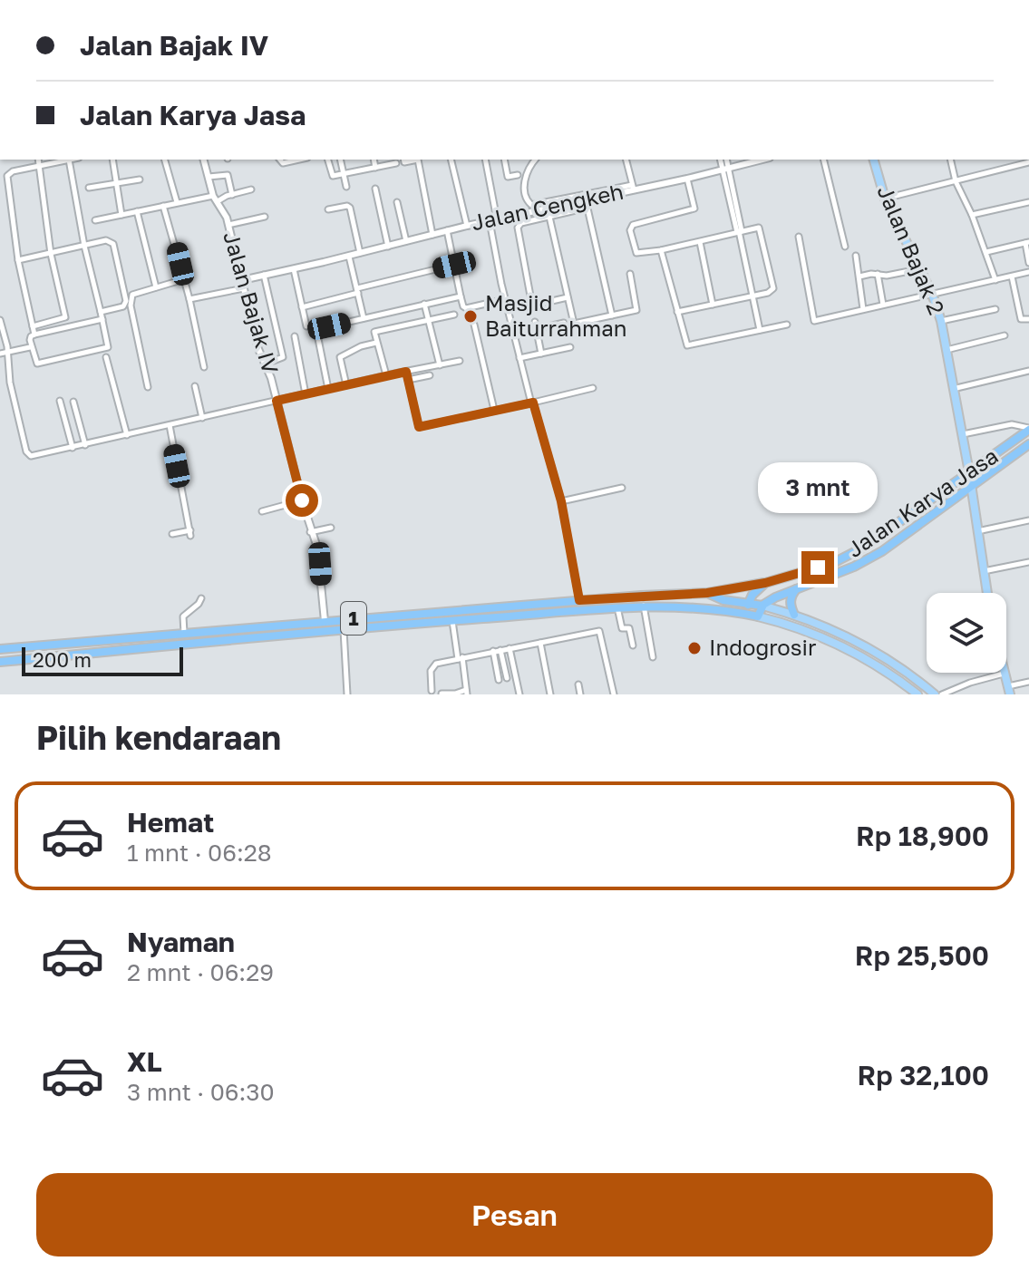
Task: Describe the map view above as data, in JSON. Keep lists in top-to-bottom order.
{
  "streets": {
    "highway": ["Jalan Karya Jasa", "1"],
    "main road": ["Jalan Bajak 2"],
    "street": ["Jalan Cengkeh", "Jalan Bajak IV"]
  },
  "crossings": [
    ["Jalan Cengkeh", "Jalan Bajak IV"],
    ["Jalan Bajak 2", "Jalan Karya Jasa"],
    ["Jalan Bajak IV", "1"],
    ["Jalan Karya Jasa", "1"]
  ],
  "places": ["Masjid Baiturrahman", "Indogrosir"],
  "scale_bar": "200 m",
  "page": {
    "banner": ["Jalan Bajak IV", "Jalan Karya Jasa"],
    "bubble": "3 mnt",
    "scale": "200 m",
    "heading": "Pilih kendaraan",
    "list": [
      {
        "name": "Hemat",
        "note": "1 mnt · 06:28",
        "value": "Rp 18,900"
      },
      {
        "name": "Nyaman",
        "note": "2 mnt · 06:29",
        "value": "Rp 25,500"
      },
      {
        "name": "XL",
        "note": "3 mnt · 06:30",
        "value": "Rp 32,100"
      }
    ],
    "buttons": "Pesan"
  }
}
